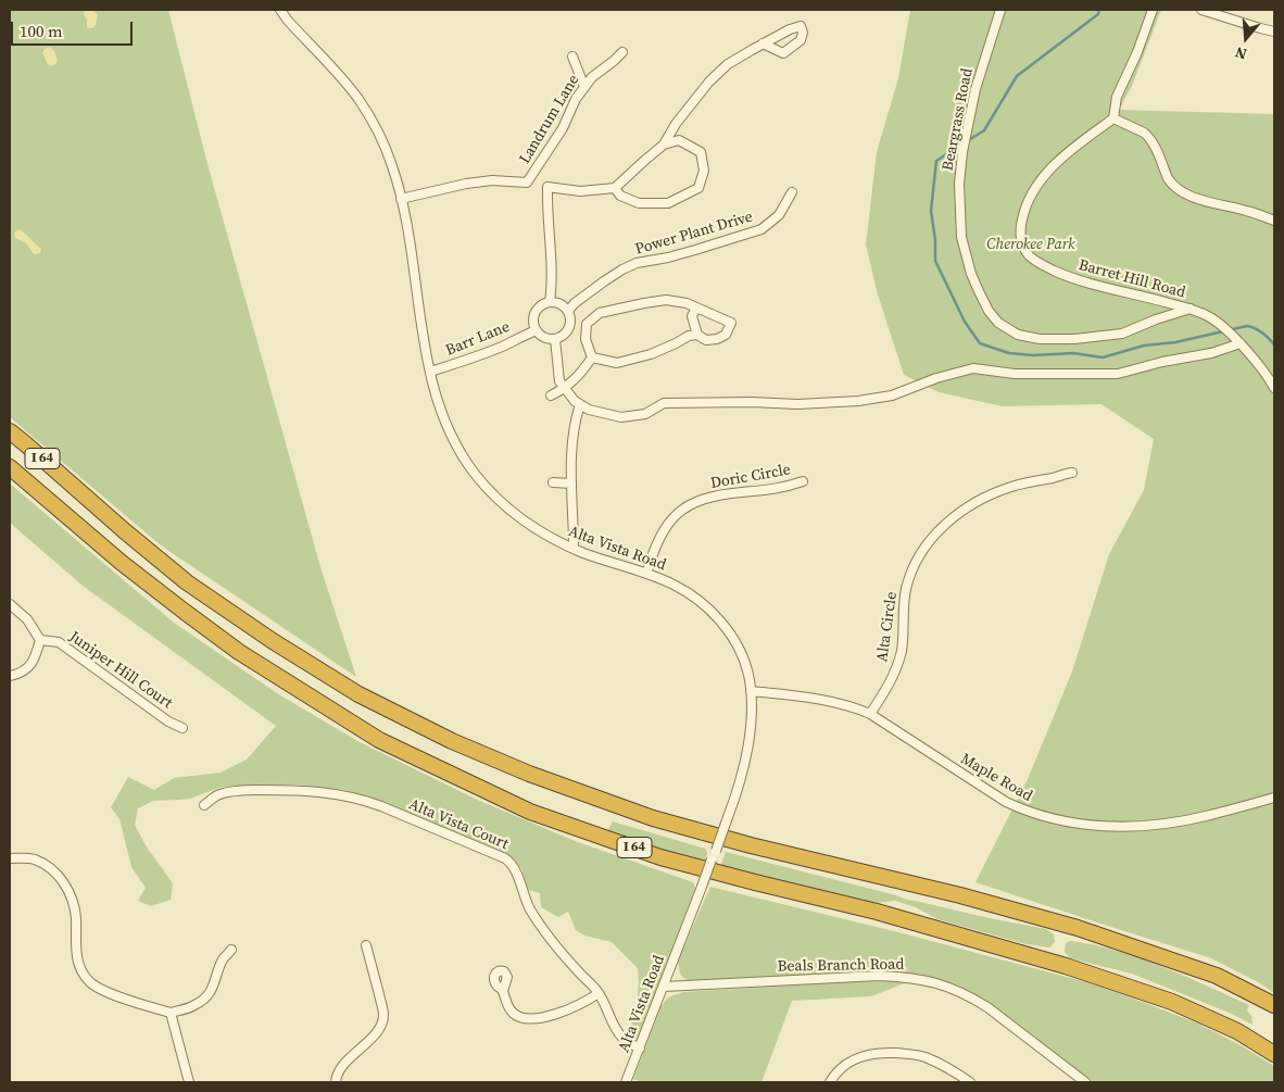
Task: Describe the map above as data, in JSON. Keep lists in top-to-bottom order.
{
  "streets": {
    "highway": ["I 64"],
    "street": [
      "Landrum Lane",
      "Beargrass Road",
      "Power Plant Drive",
      "Barret Hill Road",
      "Barr Lane",
      "Doric Circle",
      "Alta Vista Road",
      "Alta Circle",
      "Juniper Hill Court",
      "Maple Road",
      "Alta Vista Court",
      "Beals Branch Road"
    ]
  },
  "crossings": [
    ["Landrum Lane", "Alta Vista Road"],
    ["Beargrass Road", "Barret Hill Road"],
    ["Power Plant Drive", "Barr Lane"],
    ["Barr Lane", "Alta Vista Road"],
    ["Doric Circle", "Alta Vista Road"],
    ["Alta Vista Road", "Maple Road"],
    ["Alta Vista Road", "Alta Vista Court"],
    ["Alta Vista Road", "Beals Branch Road"],
    ["Alta Circle", "Maple Road"]
  ],
  "parks": ["Cherokee Park"],
  "scale_bar": "100 m",
  "north": "bottom"
}
